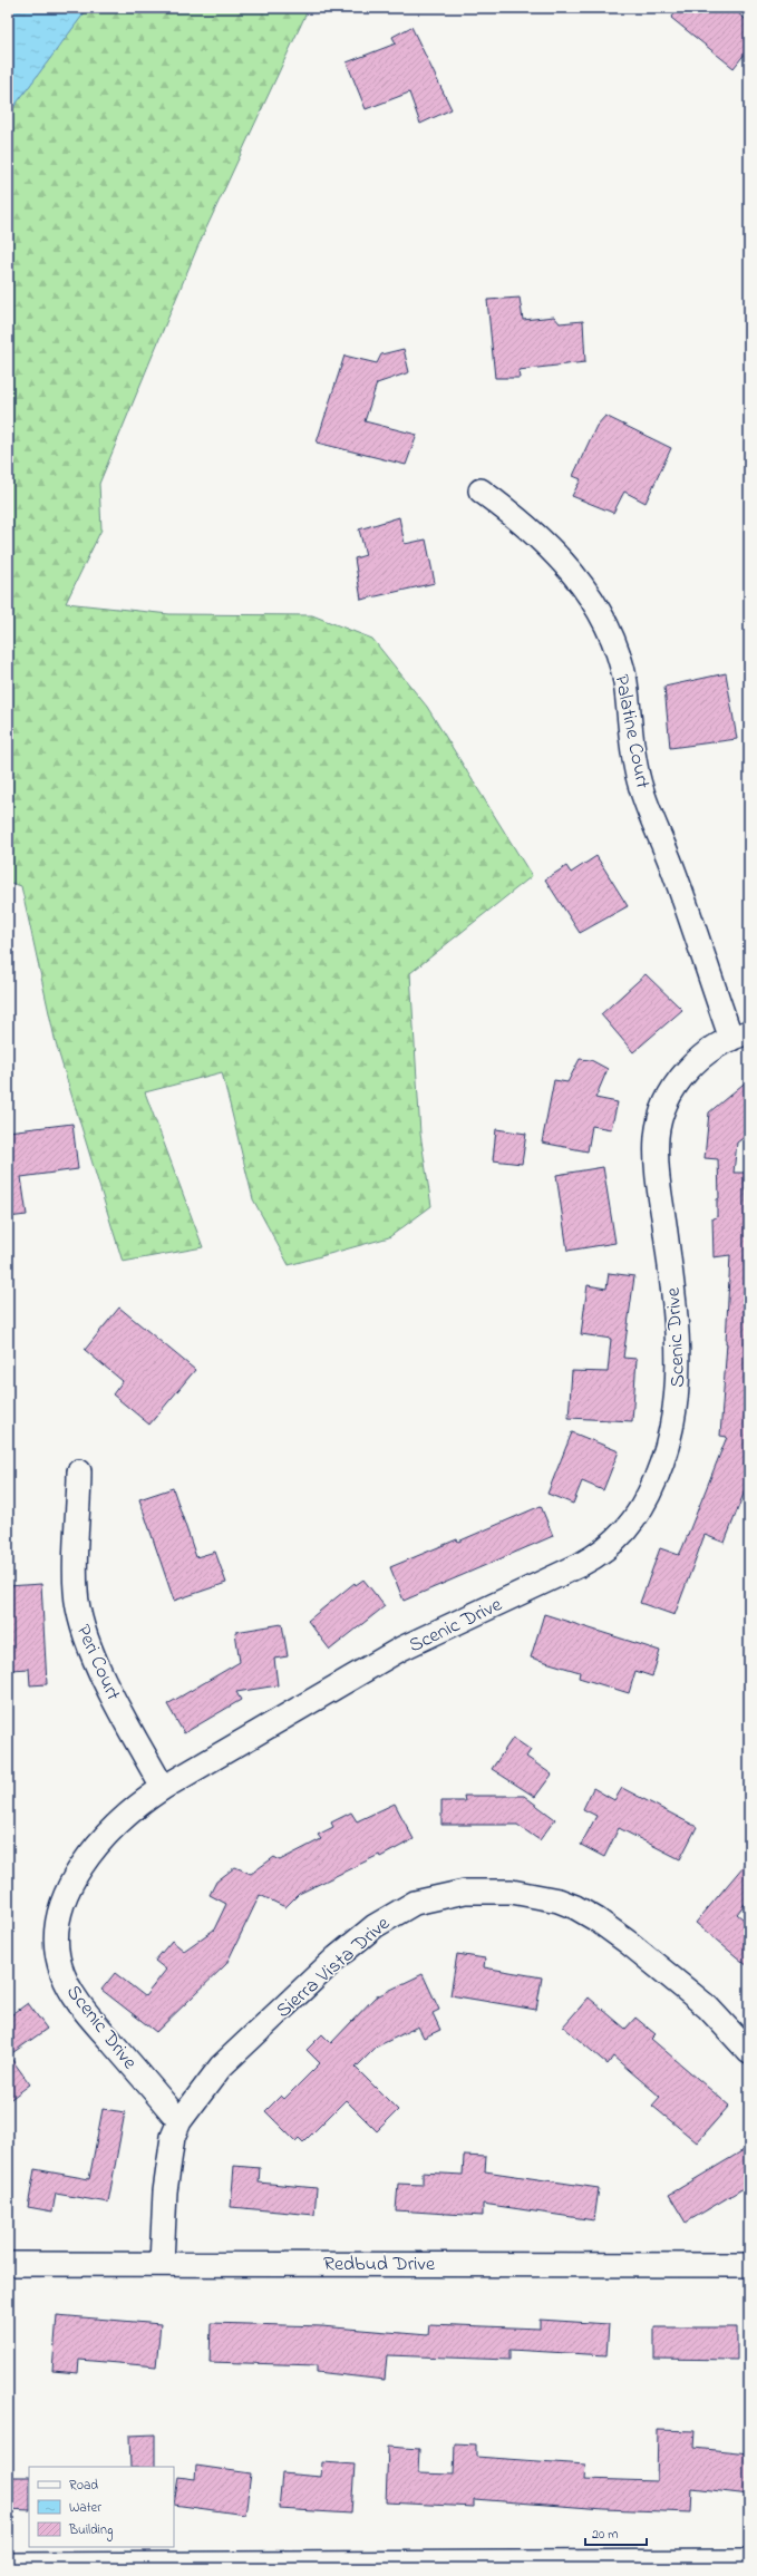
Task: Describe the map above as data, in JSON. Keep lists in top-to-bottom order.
{
  "streets": {
    "street": [
      "Palatine Court",
      "Scenic Drive",
      "Peri Court",
      "Sierra Vista Drive",
      "Redbud Drive"
    ]
  },
  "crossings": [
    ["Palatine Court", "Scenic Drive"],
    ["Scenic Drive", "Peri Court"],
    ["Scenic Drive", "Sierra Vista Drive"],
    ["Sierra Vista Drive", "Redbud Drive"]
  ],
  "legend": ["Road", "Water", "Building"],
  "scale_bar": "20 m"
}
